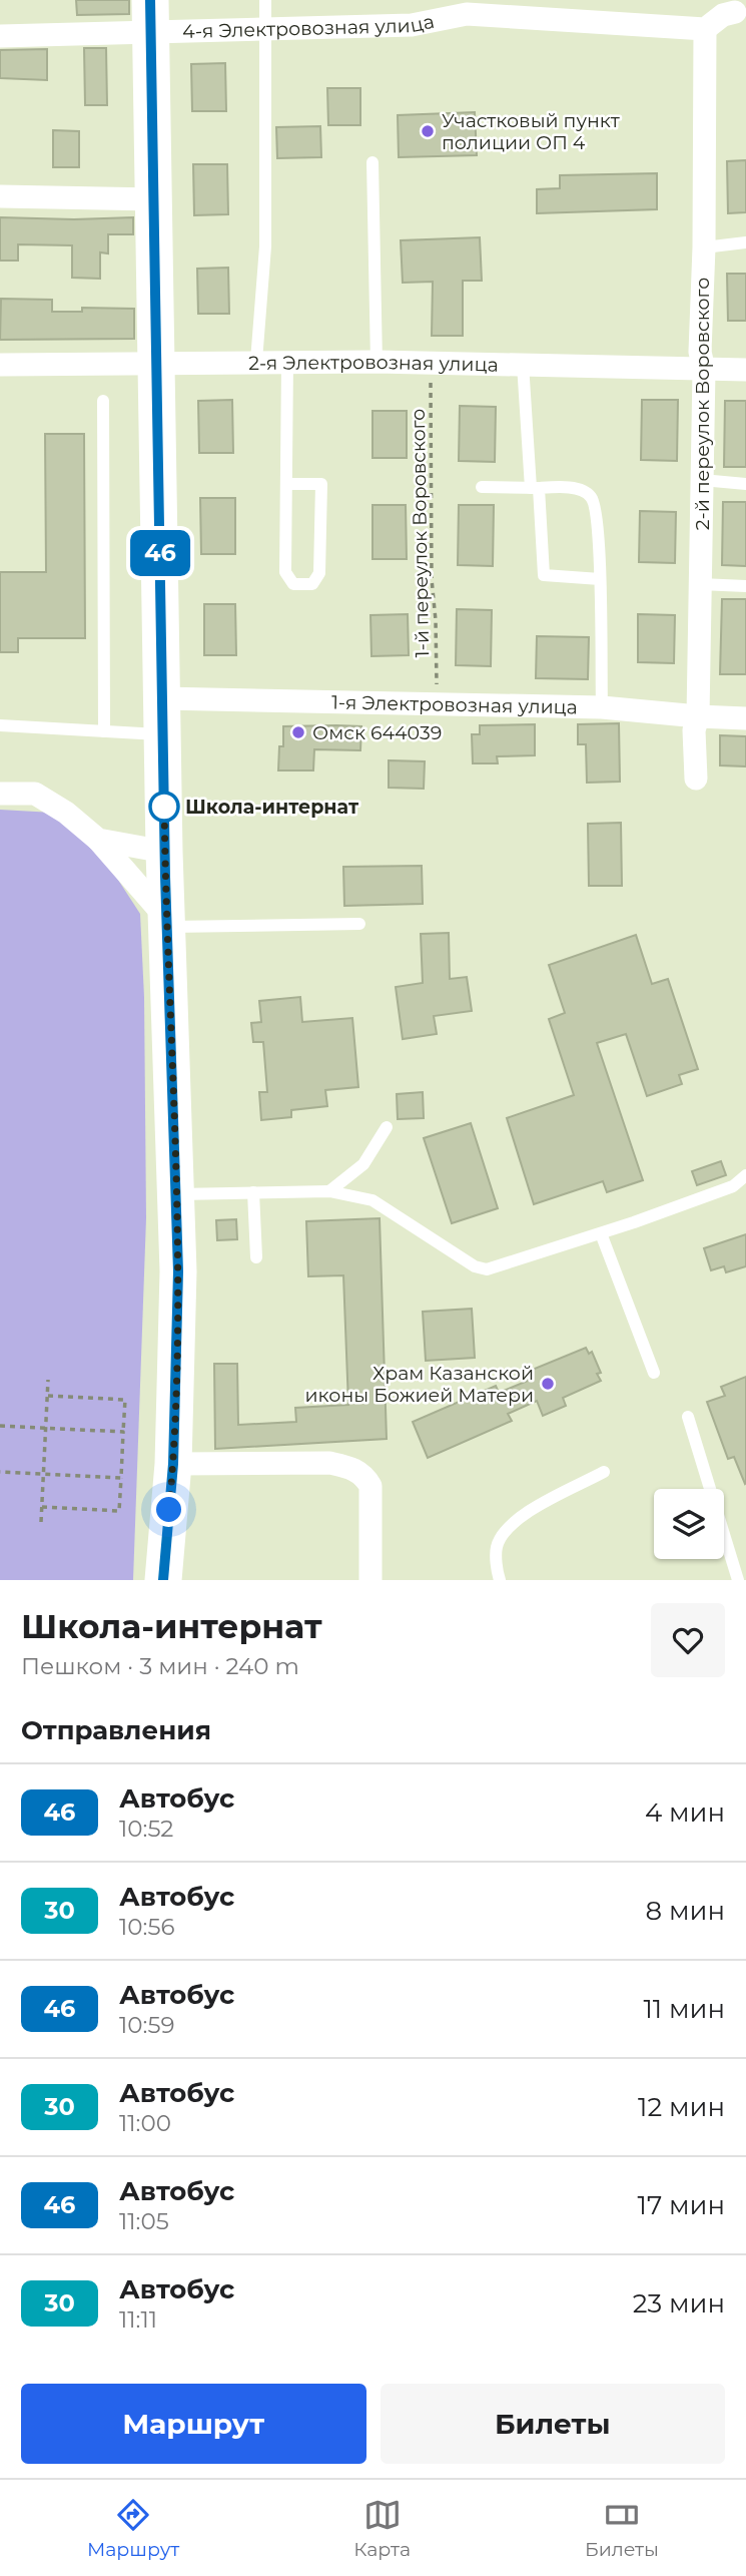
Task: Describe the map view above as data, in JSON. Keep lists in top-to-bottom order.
{
  "streets": {
    "street": [
      "4-я Электровозная улица",
      "2-я Электровозная улица",
      "2-й переулок Воровского",
      "1-я Электровозная улица"
    ],
    "path": ["1-й переулок Воровского"]
  },
  "crossings": [
    ["4-я Электровозная улица", "2-й переулок Воровского"],
    ["2-я Электровозная улица", "2-й переулок Воровского"],
    ["2-я Электровозная улица", "1-й переулок Воровского"],
    ["2-й переулок Воровского", "1-я Электровозная улица"],
    ["1-й переулок Воровского", "1-я Электровозная улица"]
  ],
  "places": [
    "Участковый пункт полиции ОП 4",
    "Омск 644039",
    "Школа-интернат",
    "Храм Казанской иконы Божией Матери"
  ],
  "lines": ["bus line 46"],
  "page": {
    "on_map": "46",
    "heading": [
      ["Школа-интернат", "Пешком · 3 мин · 240 m"],
      "Отправления"
    ],
    "list": [
      {
        "mark": "46",
        "name": "Автобус",
        "note": "10:52",
        "value": "4 мин"
      },
      {
        "mark": "30",
        "name": "Автобус",
        "note": "10:56",
        "value": "8 мин"
      },
      {
        "mark": "46",
        "name": "Автобус",
        "note": "10:59",
        "value": "11 мин"
      },
      {
        "mark": "30",
        "name": "Автобус",
        "note": "11:00",
        "value": "12 мин"
      },
      {
        "mark": "46",
        "name": "Автобус",
        "note": "11:05",
        "value": "17 мин"
      },
      {
        "mark": "30",
        "name": "Автобус",
        "note": "11:11",
        "value": "23 мин"
      }
    ],
    "buttons": ["Маршрут", "Билеты"],
    "tabs": ["Маршрут", "Карта", "Билеты"]
  }
}
